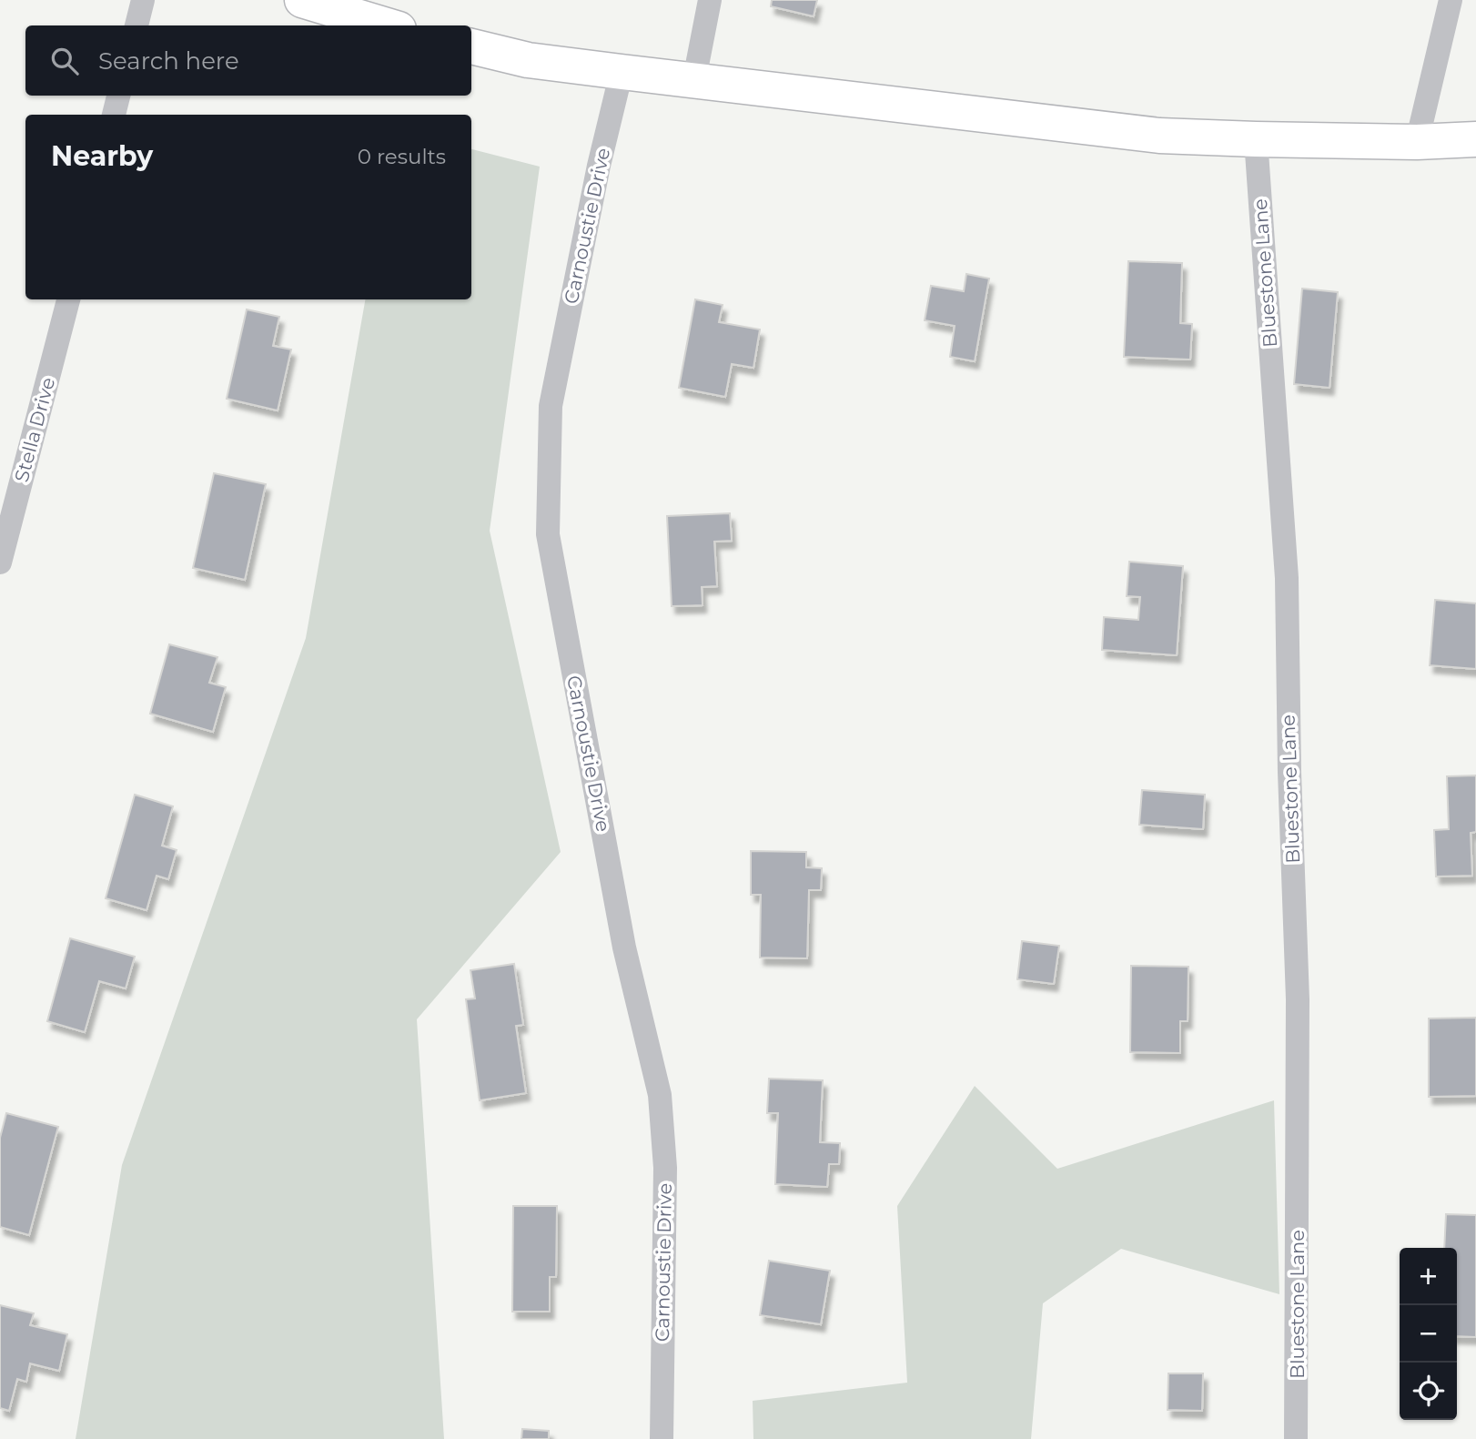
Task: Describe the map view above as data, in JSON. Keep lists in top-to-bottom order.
{
  "streets": {
    "street": ["Carnoustie Drive", "Bluestone Lane", "Stella Drive"]
  },
  "page": {
    "search": "Search here",
    "heading": ["Nearby", "0 results"],
    "map_buttons": ["+", "−"]
  }
}
